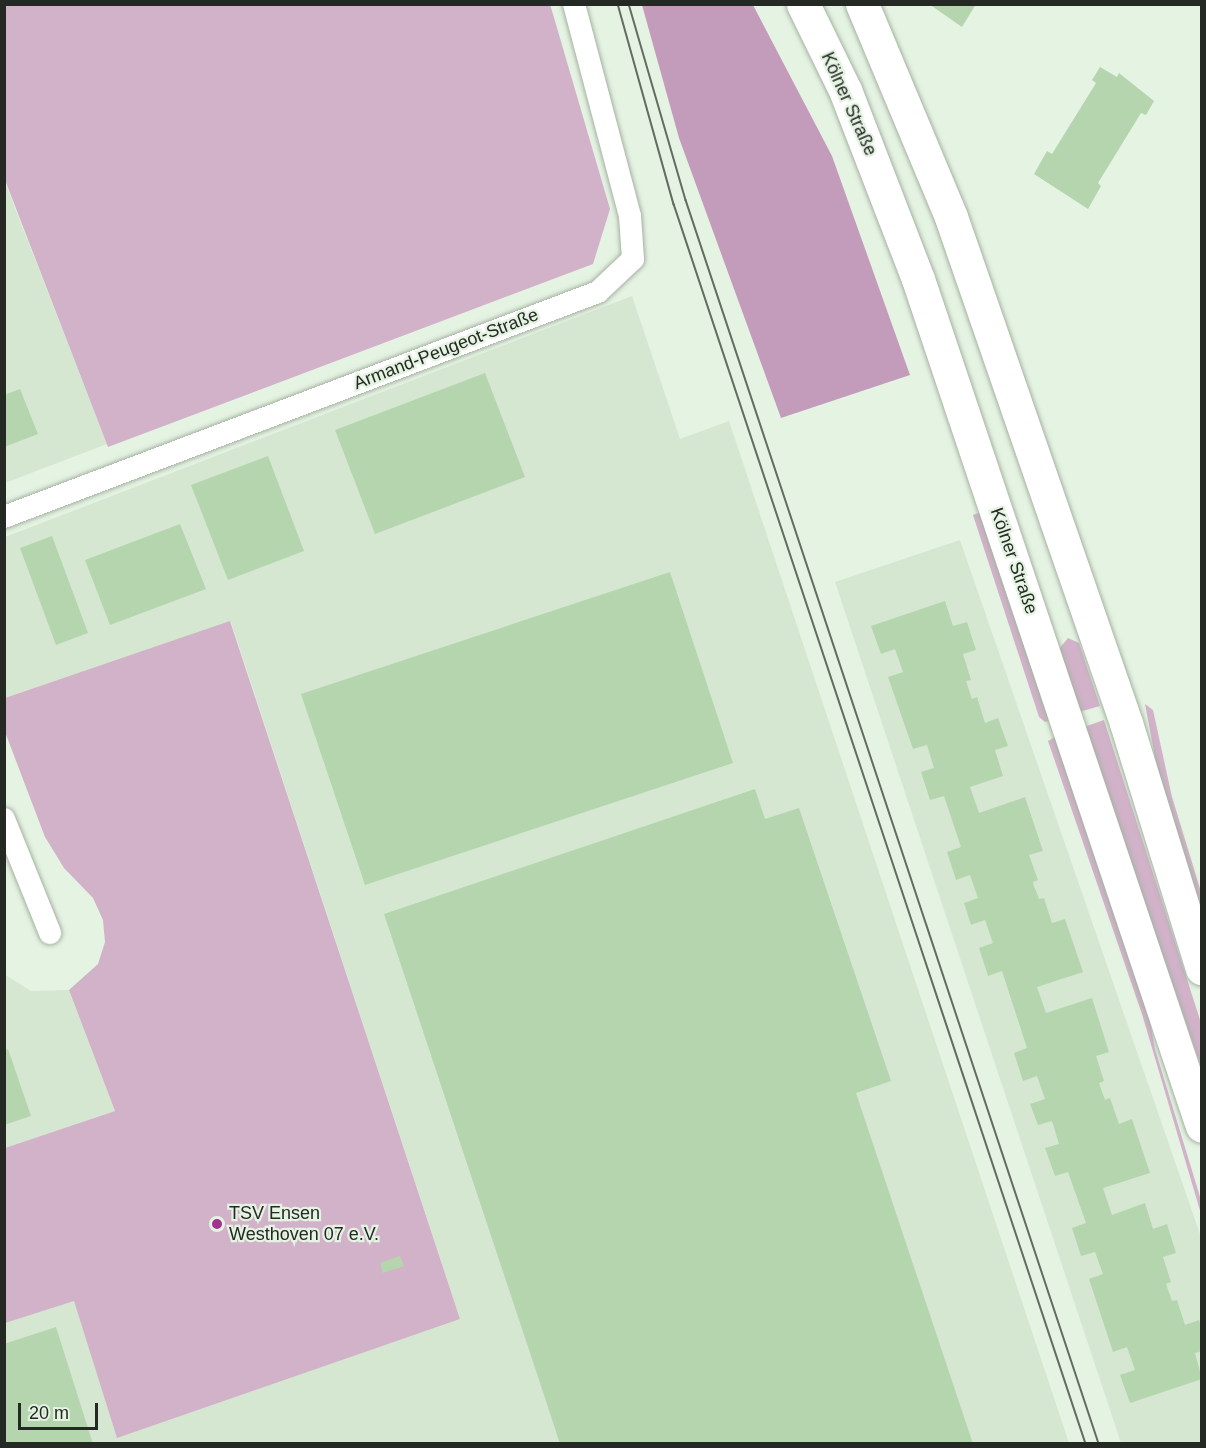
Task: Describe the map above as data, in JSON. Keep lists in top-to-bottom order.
{
  "streets": {
    "main road": ["Kölner Straße"],
    "street": ["Armand-Peugeot-Straße"]
  },
  "places": ["TSV Ensen Westhoven 07 e.V."],
  "scale_bar": "20 m"
}
